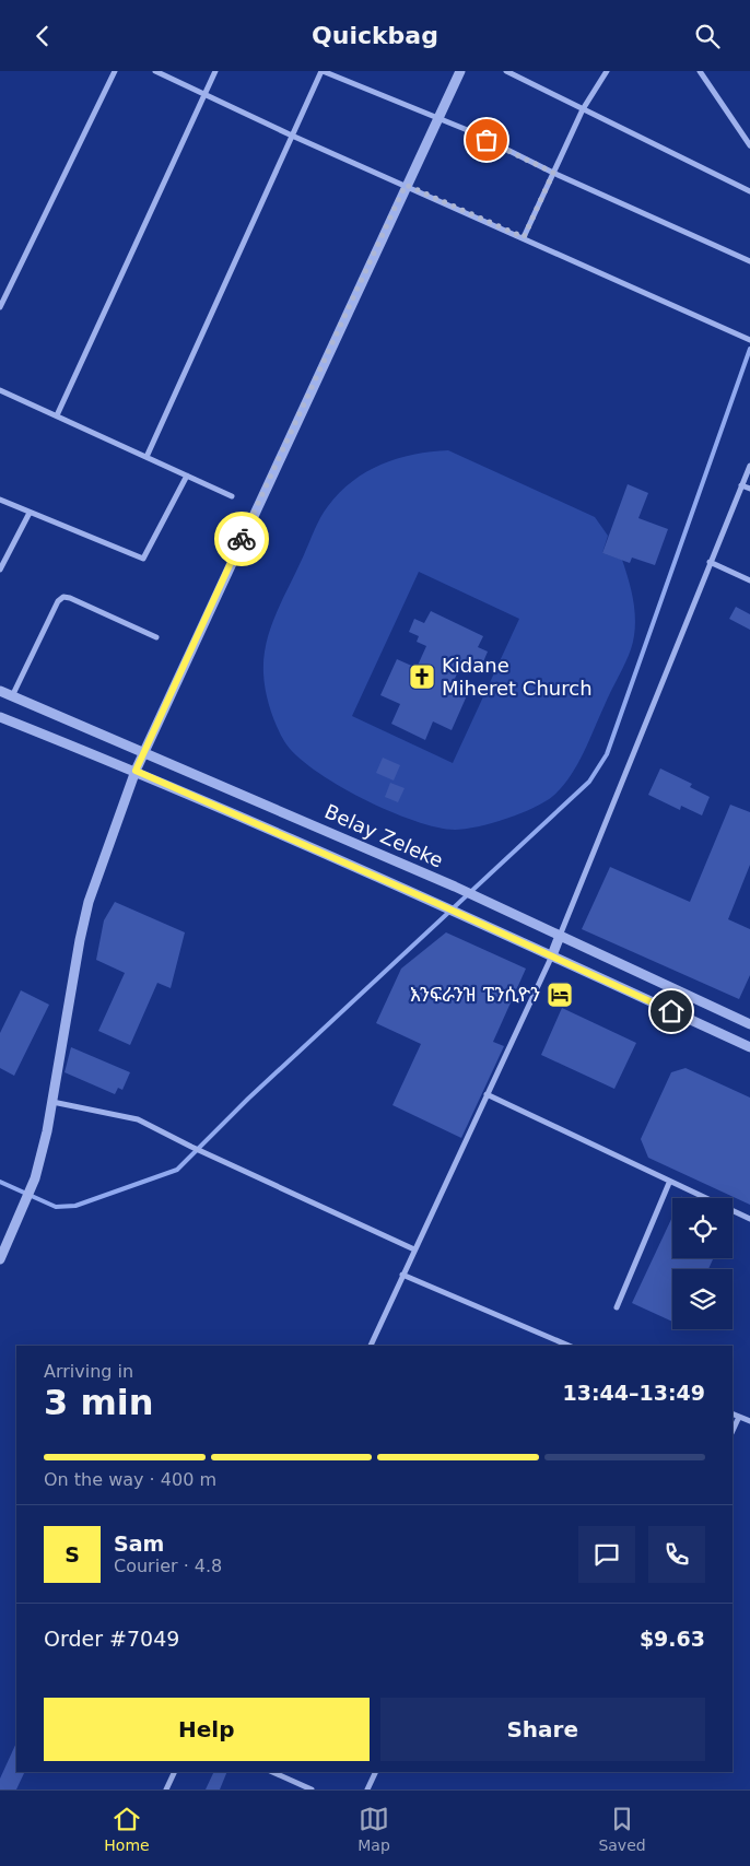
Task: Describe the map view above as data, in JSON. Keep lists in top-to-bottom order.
{
  "streets": {
    "street": ["Belay Zeleke"]
  },
  "places": {
    "church": ["Kidane Miheret Church"],
    "hotel": ["እንፍራንዝ ፔንሲዮን"]
  },
  "page": {
    "header": "Quickbag",
    "heading": ["3 min", "Arriving in", "13:44–13:49"],
    "panel": [
      "Sam",
      "Courier · 4.8",
      "Order #7049",
      "$9.63"
    ],
    "bar": "On the way · 400 m",
    "round": "S",
    "buttons": ["Help", "Share"],
    "tabs": ["Home", "Map", "Saved"]
  }
}
